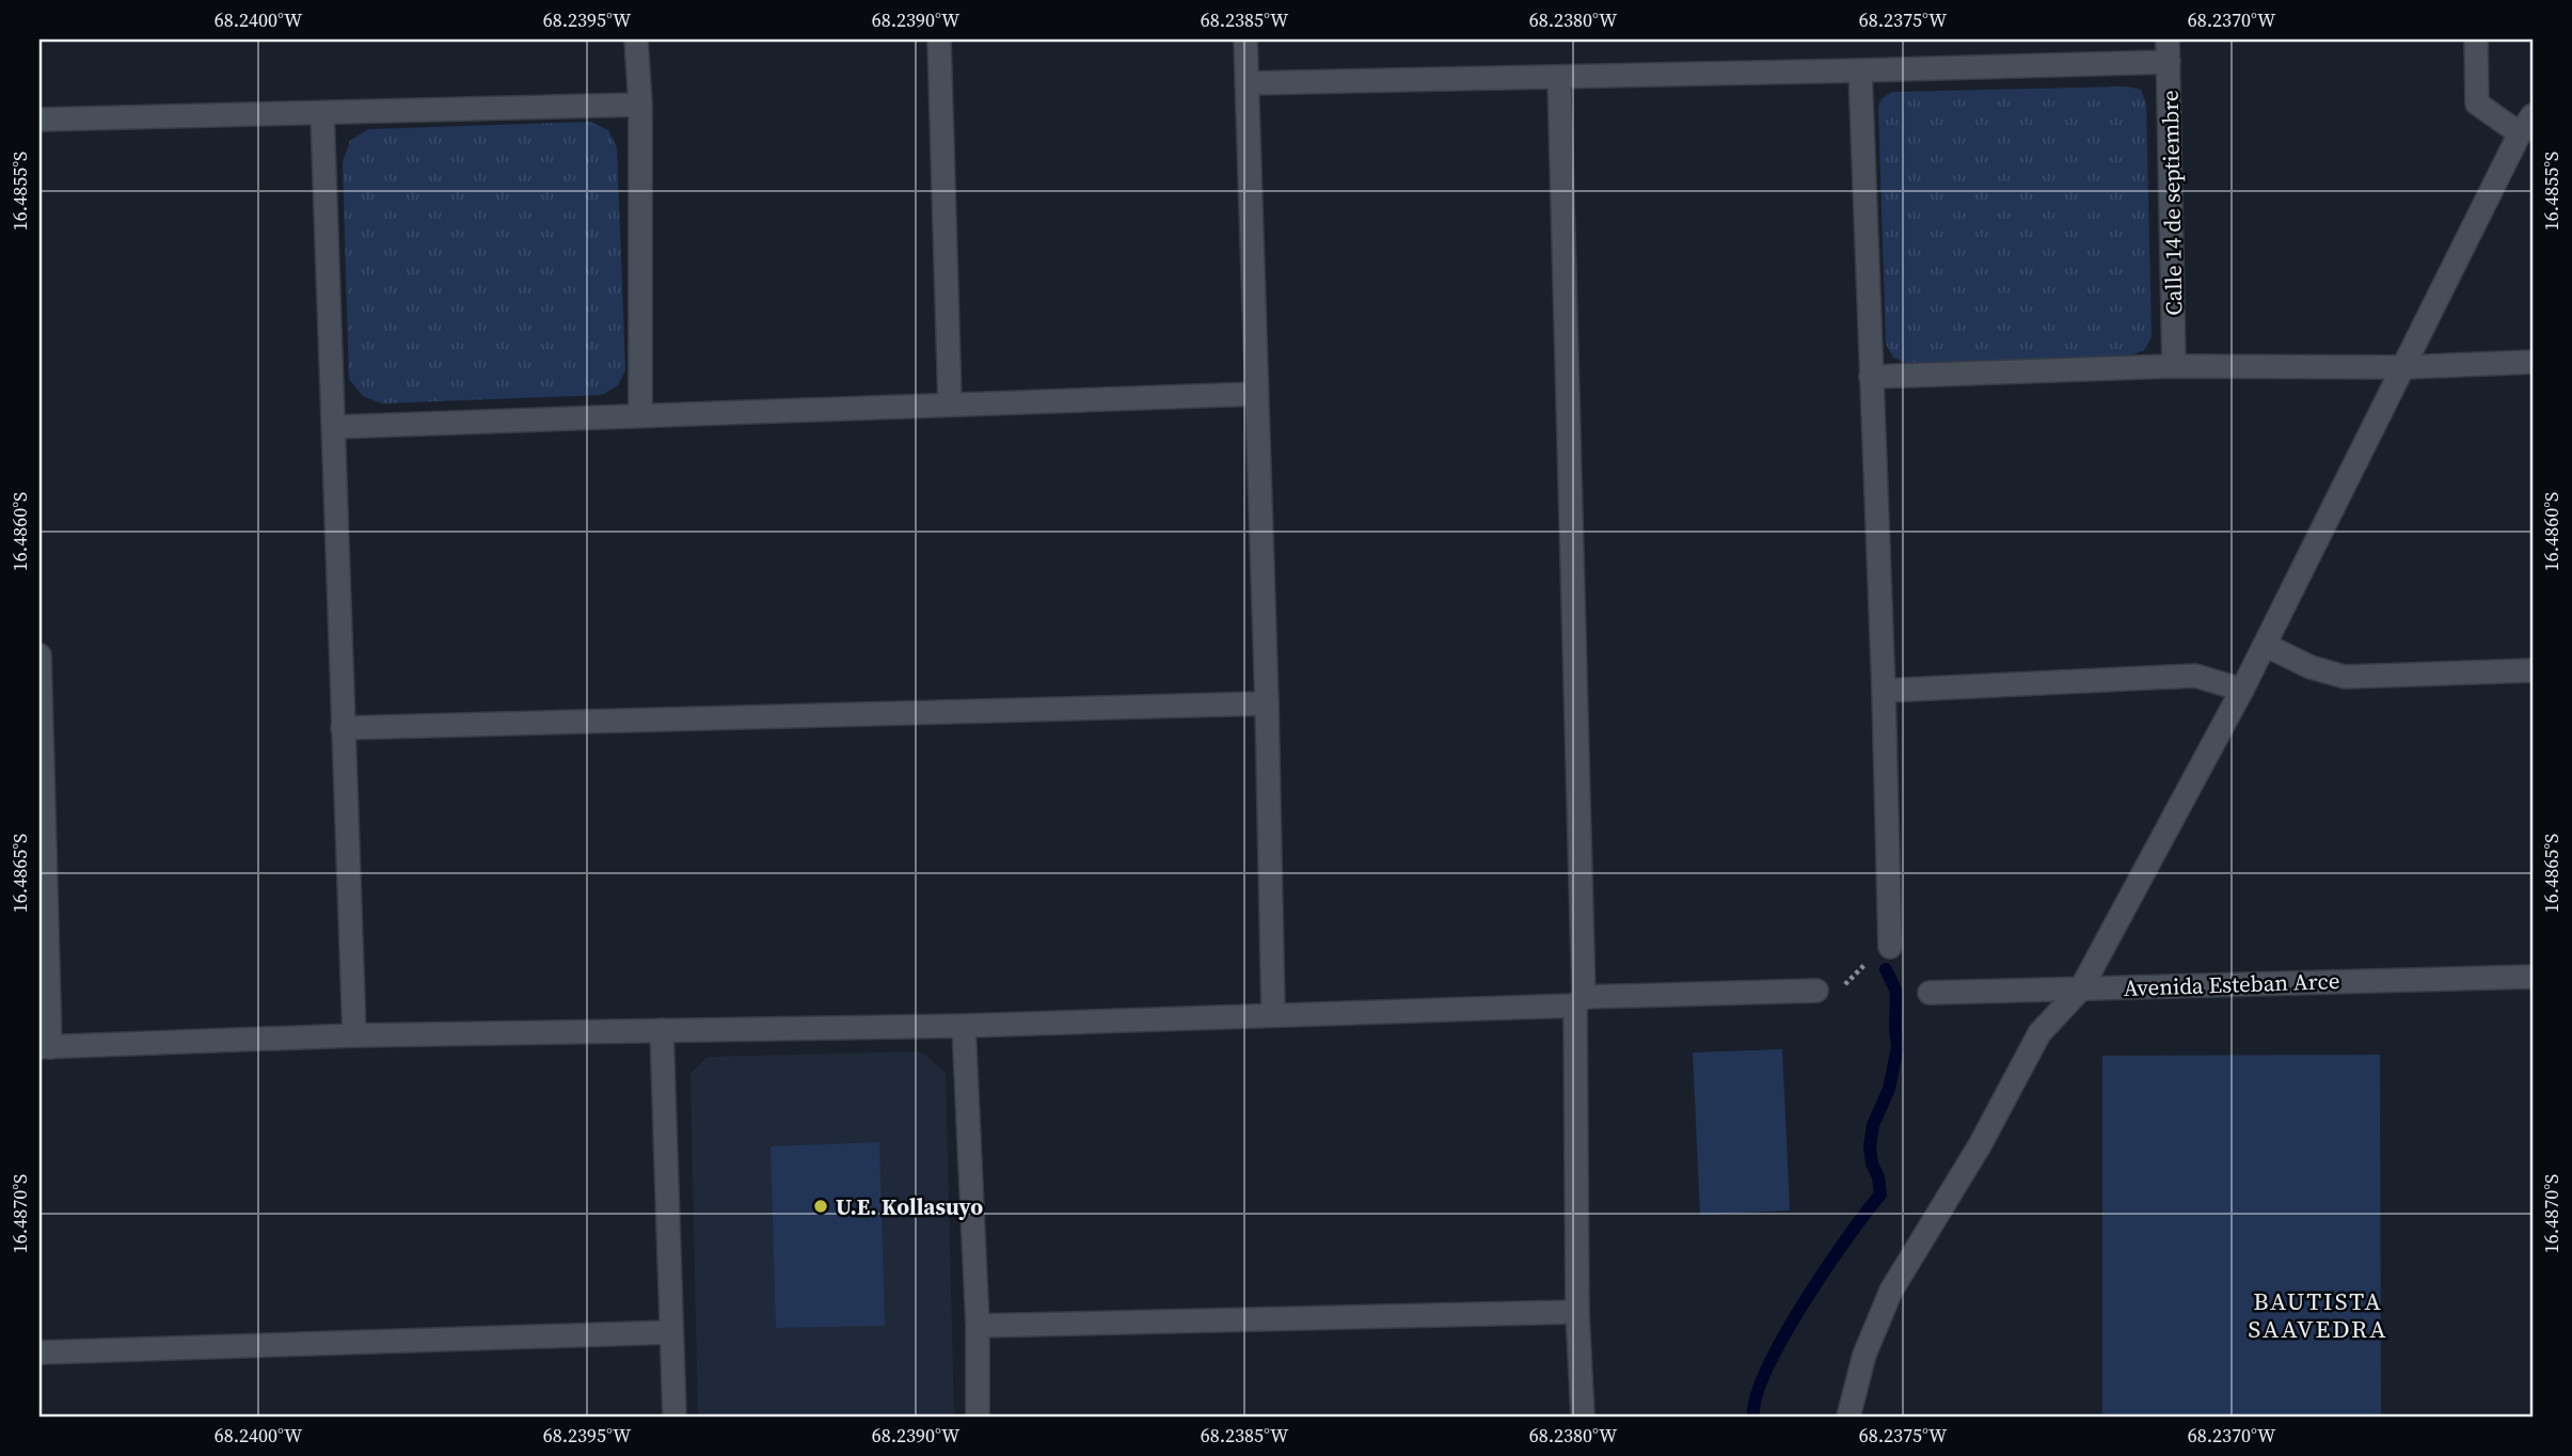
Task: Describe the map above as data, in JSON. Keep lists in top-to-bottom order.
{
  "streets": {
    "street": ["Calle 14 de septiembre", "Avenida Esteban Arce"]
  },
  "districts": ["BAUTISTA SAAVEDRA"],
  "places": ["U.E. Kollasuyo"],
  "coordinates": [
    "68.2400°W",
    "68.2395°W",
    "68.2390°W",
    "68.2385°W",
    "68.2380°W",
    "68.2375°W",
    "68.2370°W",
    "16.4855°S",
    "16.4860°S",
    "16.4865°S",
    "16.4870°S"
  ]
}
